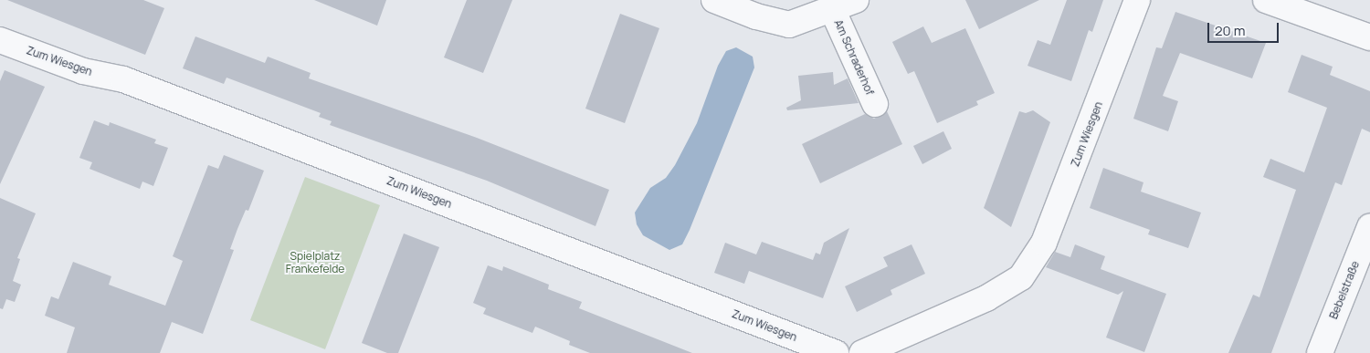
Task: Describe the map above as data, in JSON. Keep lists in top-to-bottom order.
{
  "streets": {
    "street": ["Am Schraderhof", "Zum Wiesgen", "Bebelstraße"]
  },
  "parks": ["Spielplatz Frankefelde"],
  "scale_bar": "20 m"
}
